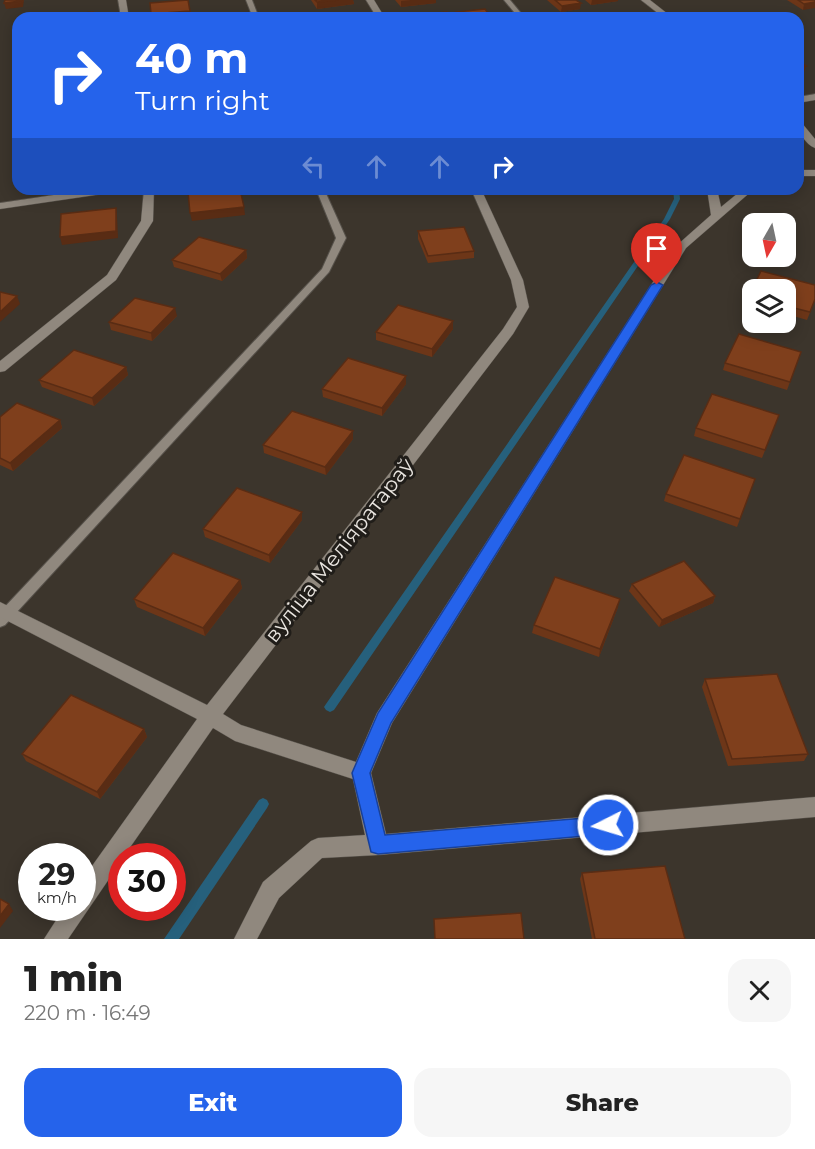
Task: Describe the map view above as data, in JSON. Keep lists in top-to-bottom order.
{
  "streets": {
    "street": ["вуліца Меліяратараў"]
  },
  "north": "bottom",
  "page": {
    "turn": ["40 m", "Turn right"],
    "speed": "29 km/h",
    "limit": "30",
    "heading": ["1 min", "220 m · 16:49"],
    "buttons": ["Exit", "Share"]
  }
}
